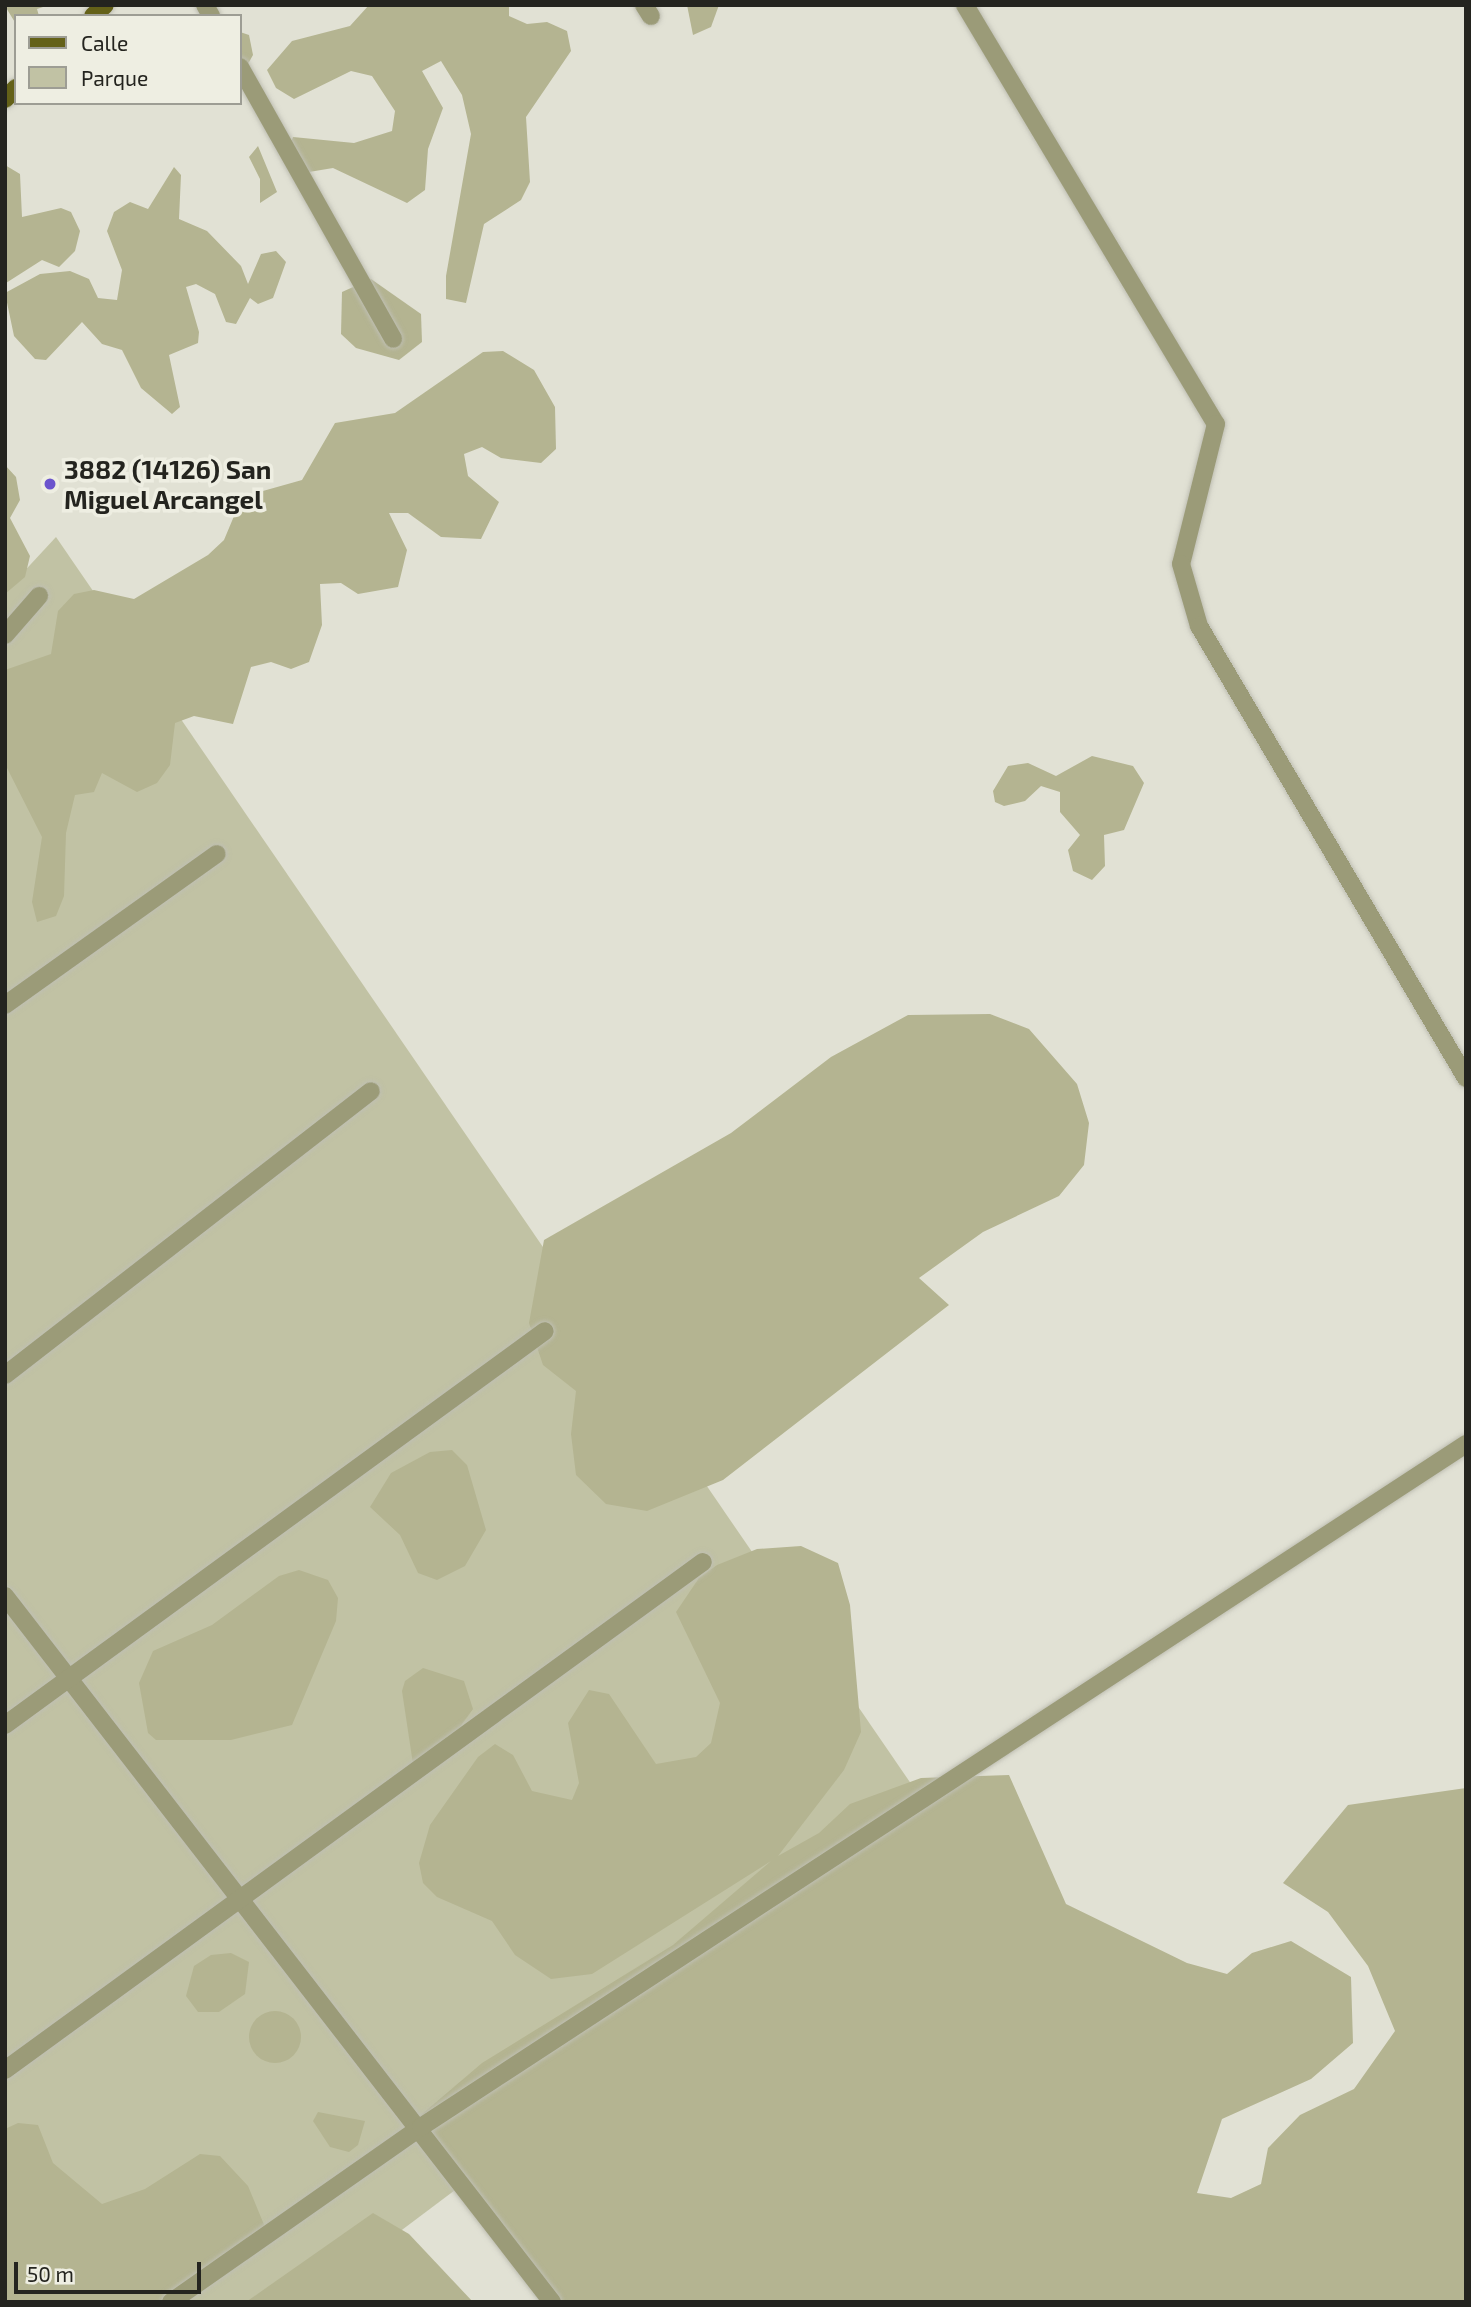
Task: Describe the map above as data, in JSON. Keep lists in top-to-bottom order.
{
  "places": ["3882 (14126) San Miguel Arcangel"],
  "legend": ["Calle", "Parque"],
  "scale_bar": "50 m"
}
